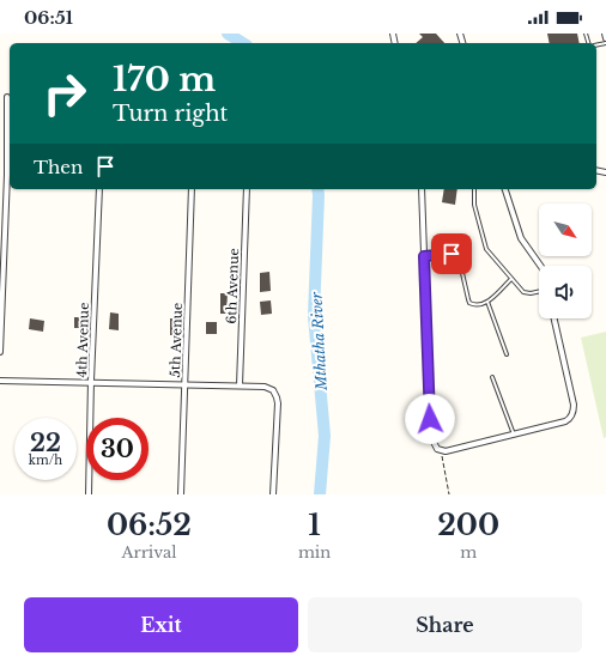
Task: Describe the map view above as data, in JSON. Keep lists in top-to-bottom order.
{
  "streets": {
    "street": ["6th Avenue", "4th Avenue", "5th Avenue"]
  },
  "water": ["Mthatha River"],
  "north": "bottom right",
  "page": {
    "status": "06:51",
    "turn": ["170 m", "Turn right"],
    "then": "Then",
    "speed": "22 km/h",
    "limit": "30",
    "eta": [
      "06:52",
      "Arrival",
      "1",
      "min",
      "200",
      "m"
    ],
    "buttons": ["Exit", "Share"]
  }
}
